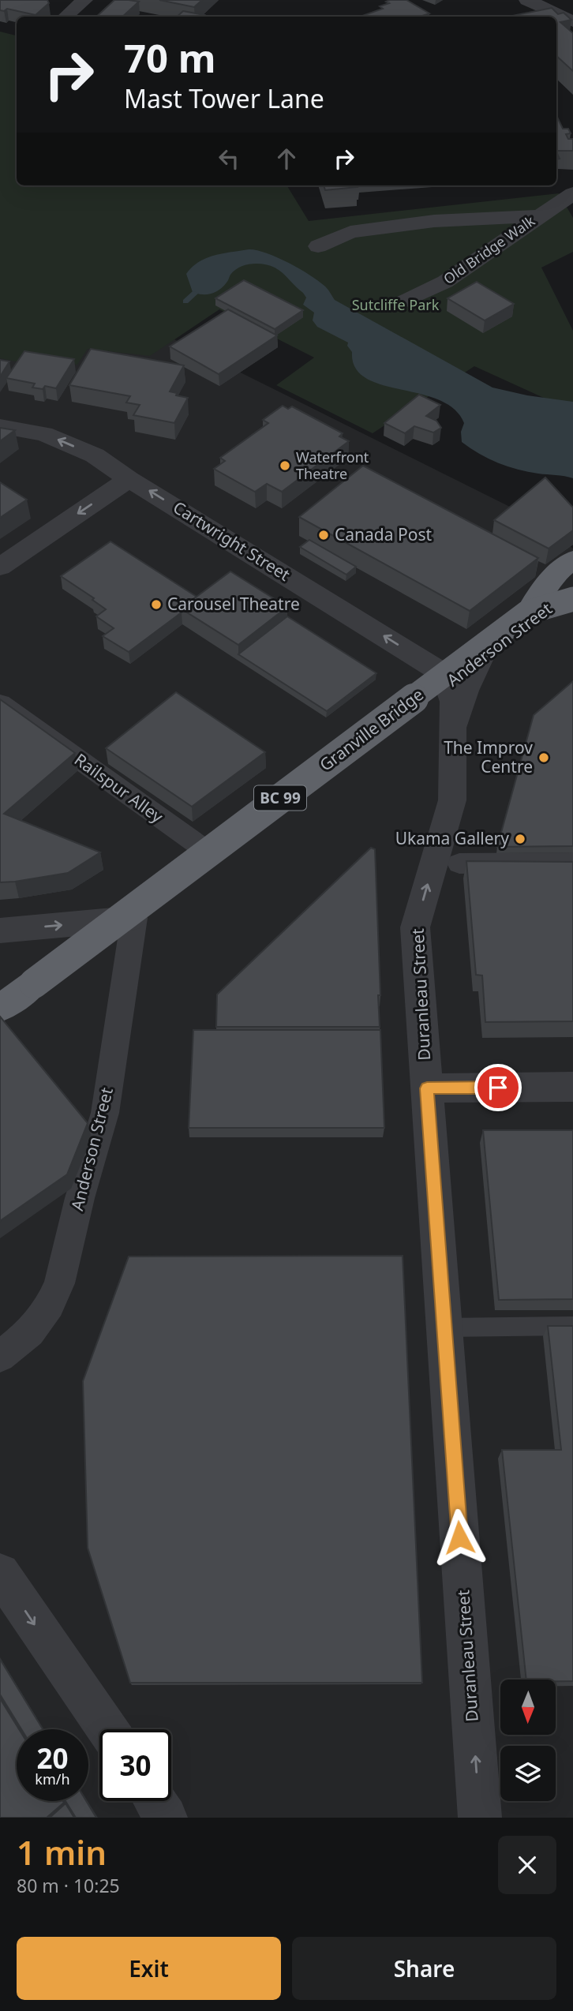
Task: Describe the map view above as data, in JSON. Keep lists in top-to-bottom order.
{
  "streets": {
    "highway": ["Granville Bridge", "BC 99"],
    "street": [
      "Old Bridge Walk",
      "Cartwright Street",
      "Anderson Street",
      "Railspur Alley",
      "Duranleau Street"
    ]
  },
  "crossings": [
    ["Cartwright Street", "Anderson Street"],
    ["Cartwright Street", "Duranleau Street"],
    ["Anderson Street", "Railspur Alley"],
    ["Anderson Street", "Duranleau Street"]
  ],
  "one_way": ["Cartwright Street", "Duranleau Street"],
  "parks": ["Sutcliffe Park"],
  "places": [
    "Waterfront Theatre",
    "Canada Post",
    "Carousel Theatre",
    "The Improv Centre",
    "Ukama Gallery"
  ],
  "north": "bottom",
  "page": {
    "turn": ["70 m", "Mast Tower Lane"],
    "speed": "20 km/h",
    "limit": "30",
    "heading": ["1 min", "80 m · 10:25"],
    "buttons": ["Exit", "Share"]
  }
}
